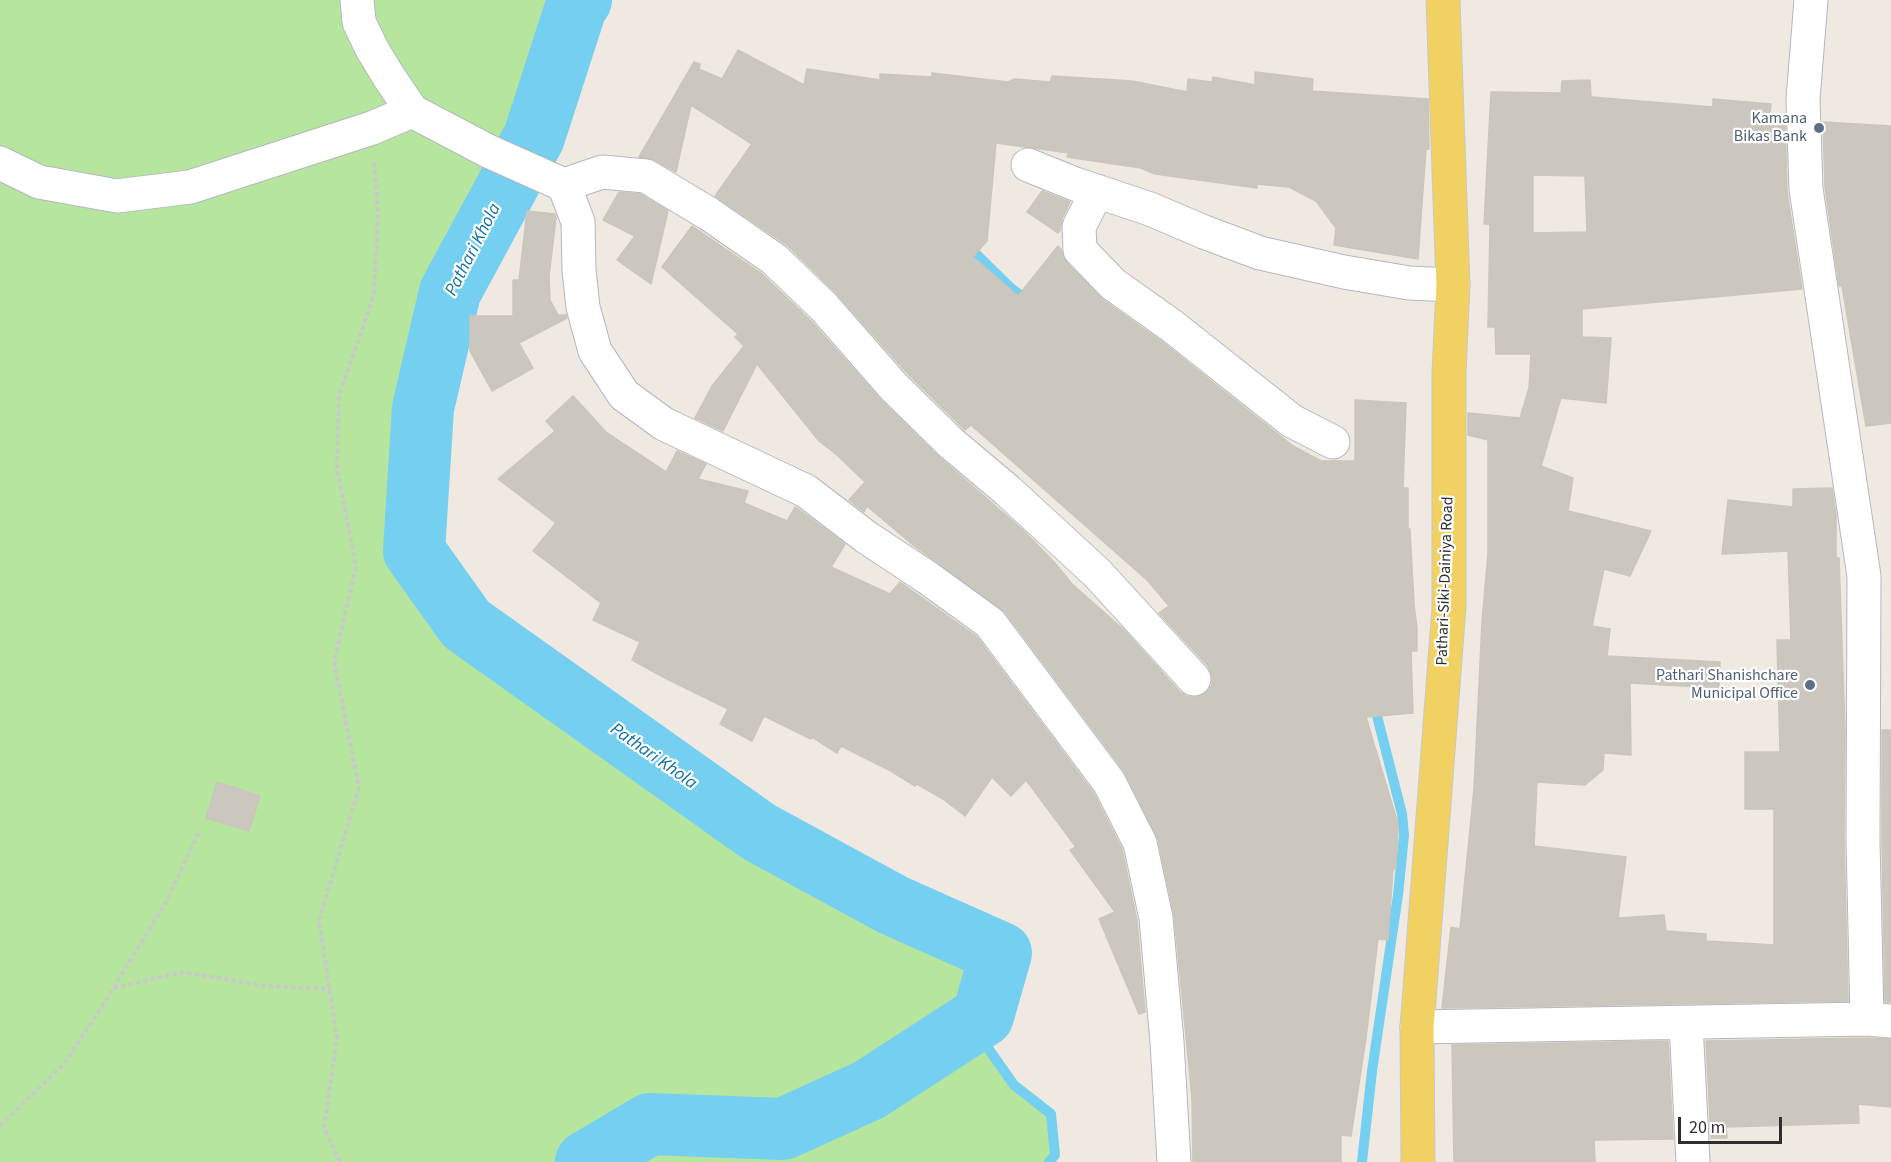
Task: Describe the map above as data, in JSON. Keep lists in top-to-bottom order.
{
  "streets": {
    "main road": ["Pathari-Siki-Dainiya Road"]
  },
  "water": ["Pathari Khola"],
  "places": ["Kamana Bikas Bank", "Pathari Shanishchare Municipal Office"],
  "scale_bar": "20 m"
}
